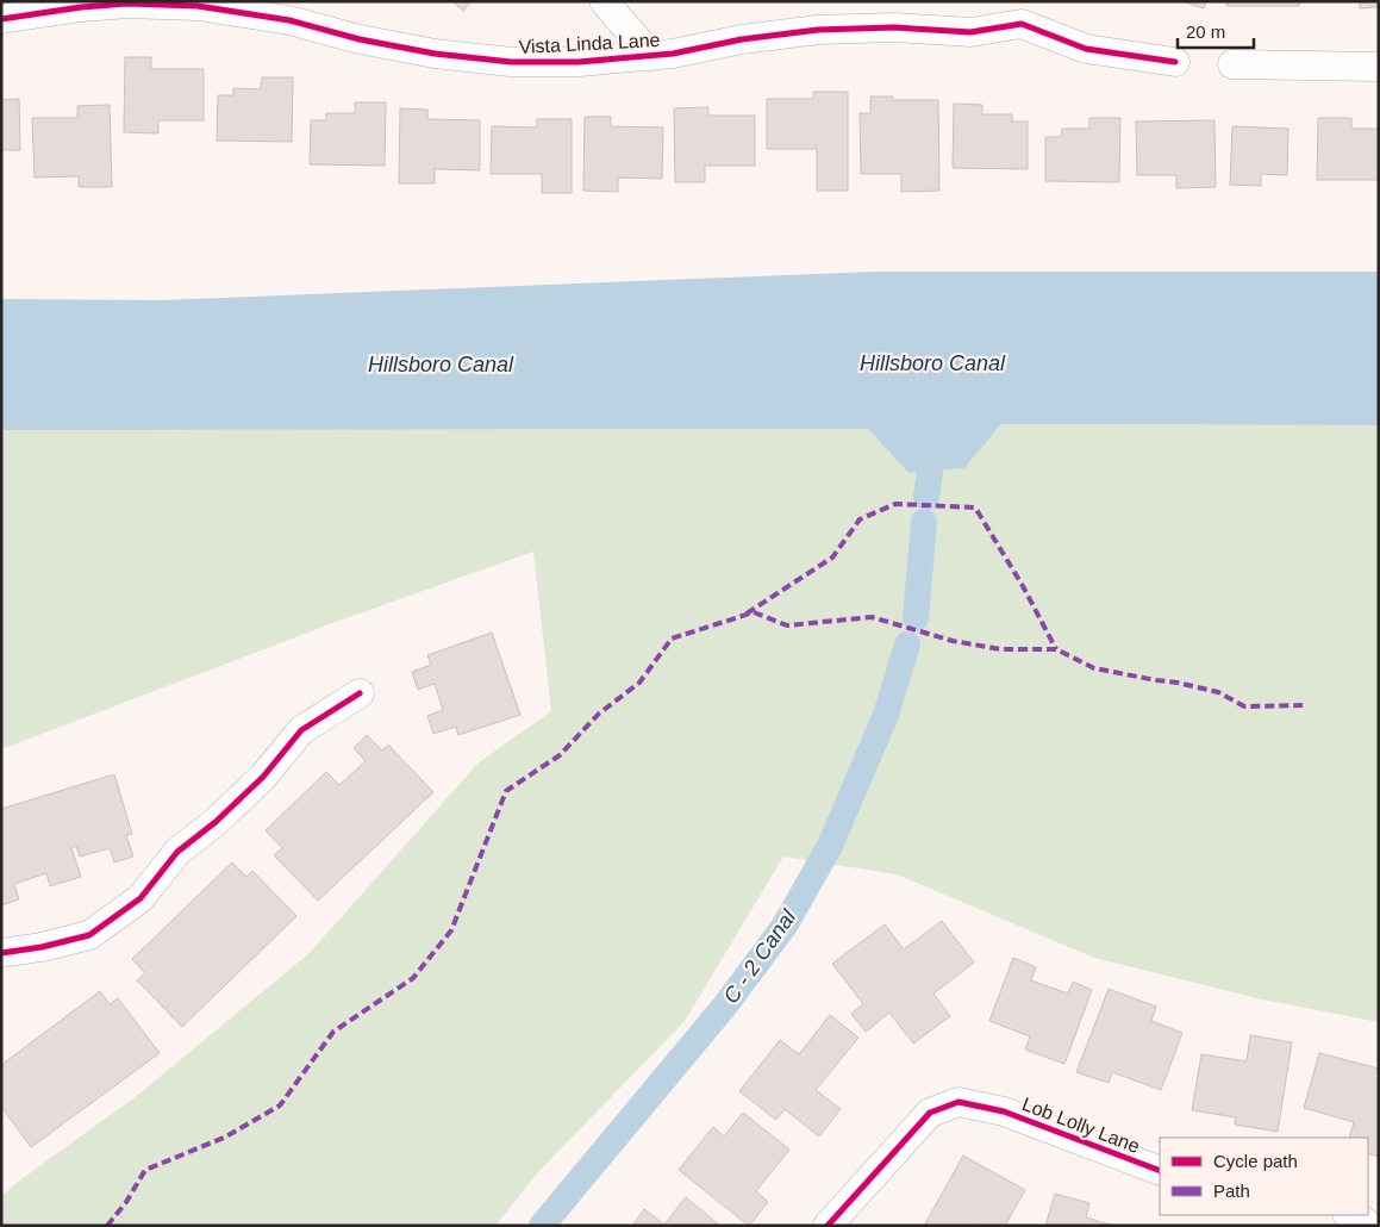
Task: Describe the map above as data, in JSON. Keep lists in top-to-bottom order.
{
  "streets": {
    "street": ["Vista Linda Lane", "Lob Lolly Lane"]
  },
  "water": ["Hillsboro Canal", "C - 2 Canal"],
  "legend": ["Cycle path", "Path"],
  "scale_bar": "20 m"
}
